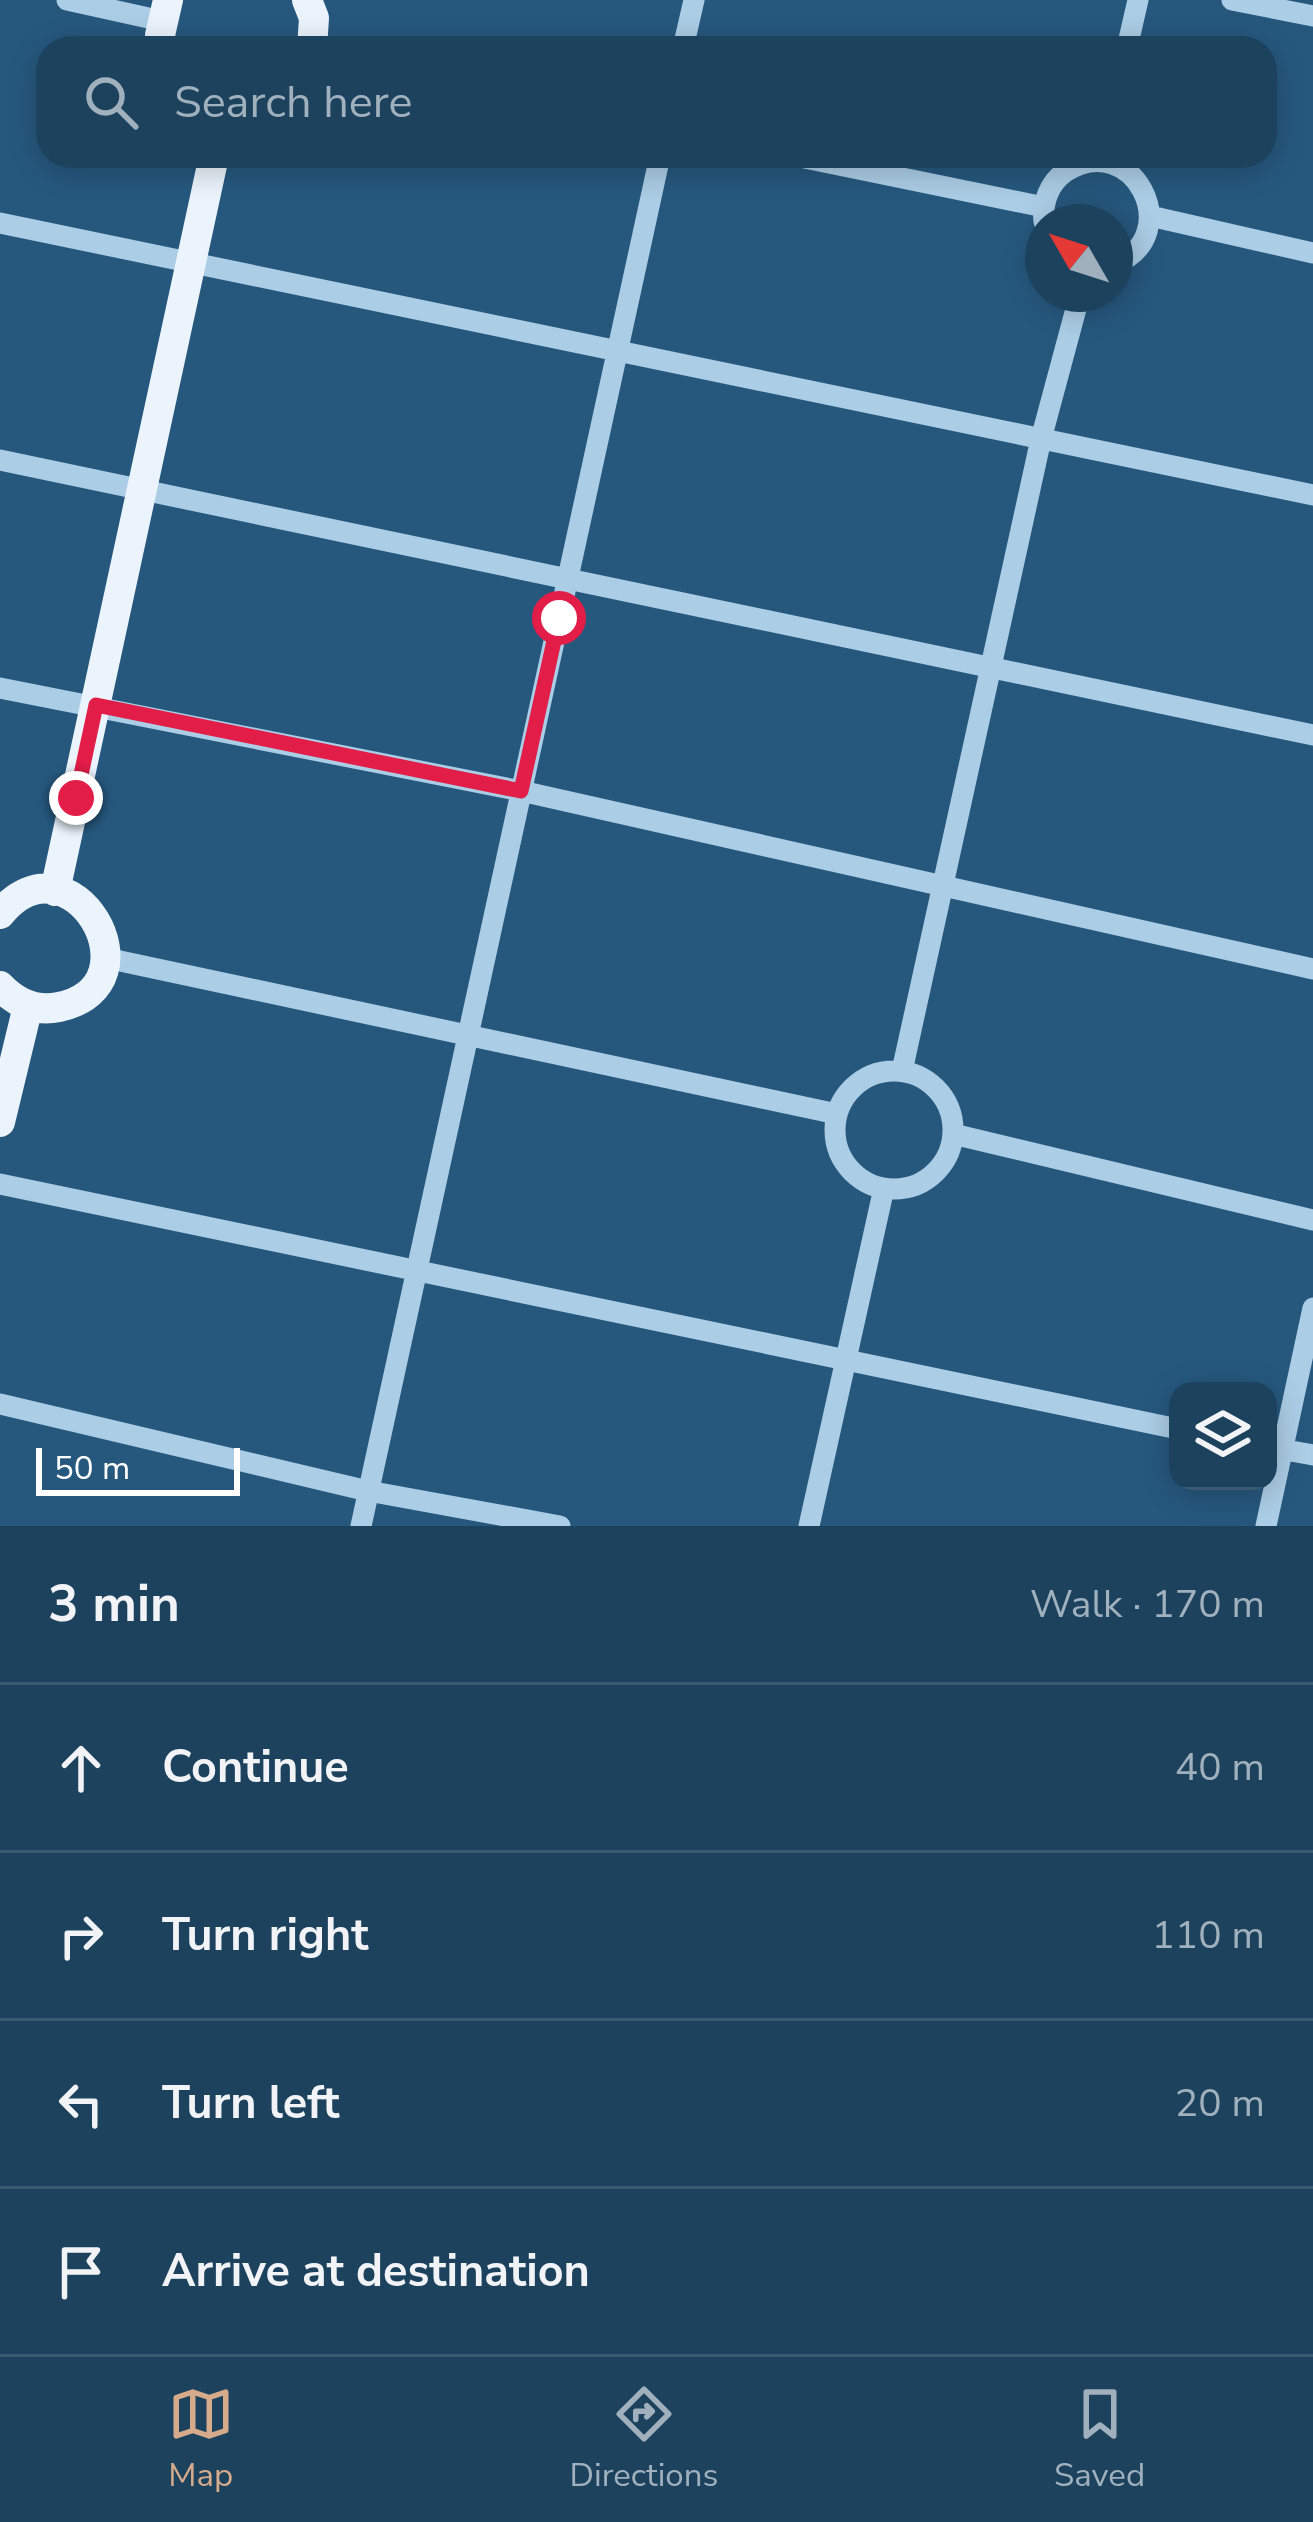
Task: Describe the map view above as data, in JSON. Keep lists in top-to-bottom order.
{
  "scale_bar": "50 m",
  "north": "top left",
  "page": {
    "search": "Search here",
    "scale": "50 m",
    "heading": ["3 min", "Walk · 170 m"],
    "list": [
      ["Continue", "40 m"],
      ["Turn right", "110 m"],
      ["Turn left", "20 m"],
      "Arrive at destination"
    ],
    "nav": ["Map", "Directions", "Saved"]
  }
}
